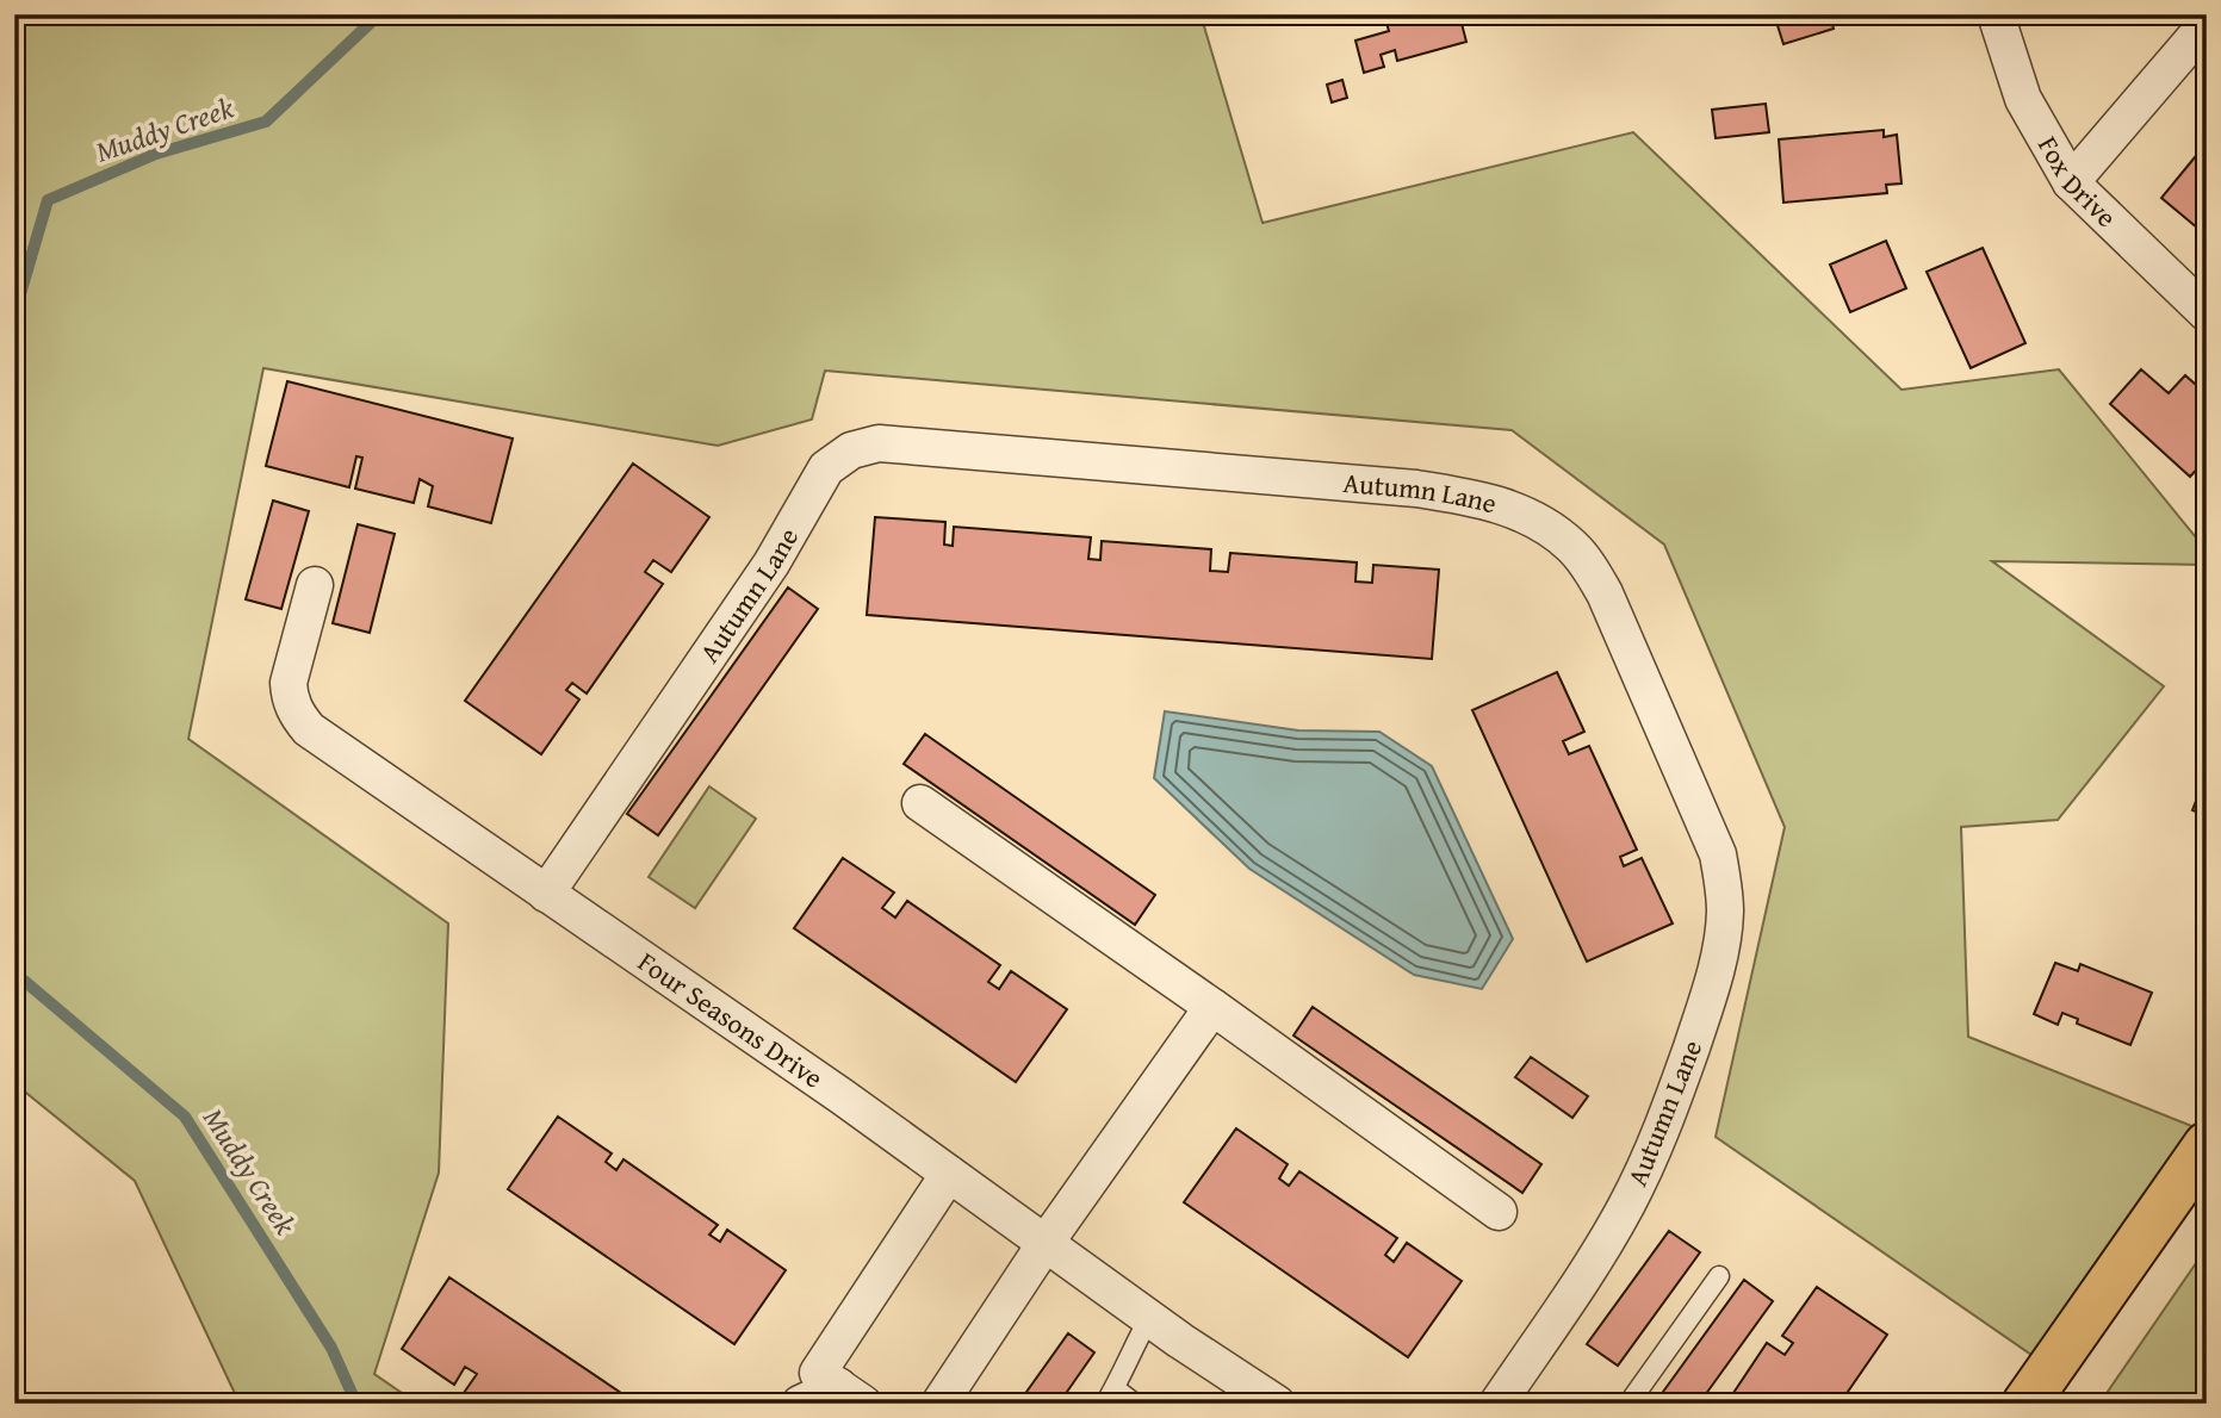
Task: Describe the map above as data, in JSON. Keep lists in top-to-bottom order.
{
  "streets": {
    "street": ["Fox Drive", "Autumn Lane", "Four Seasons Drive"]
  },
  "crossings": [
    ["Autumn Lane", "Four Seasons Drive"]
  ],
  "water": ["Muddy Creek"]
}
